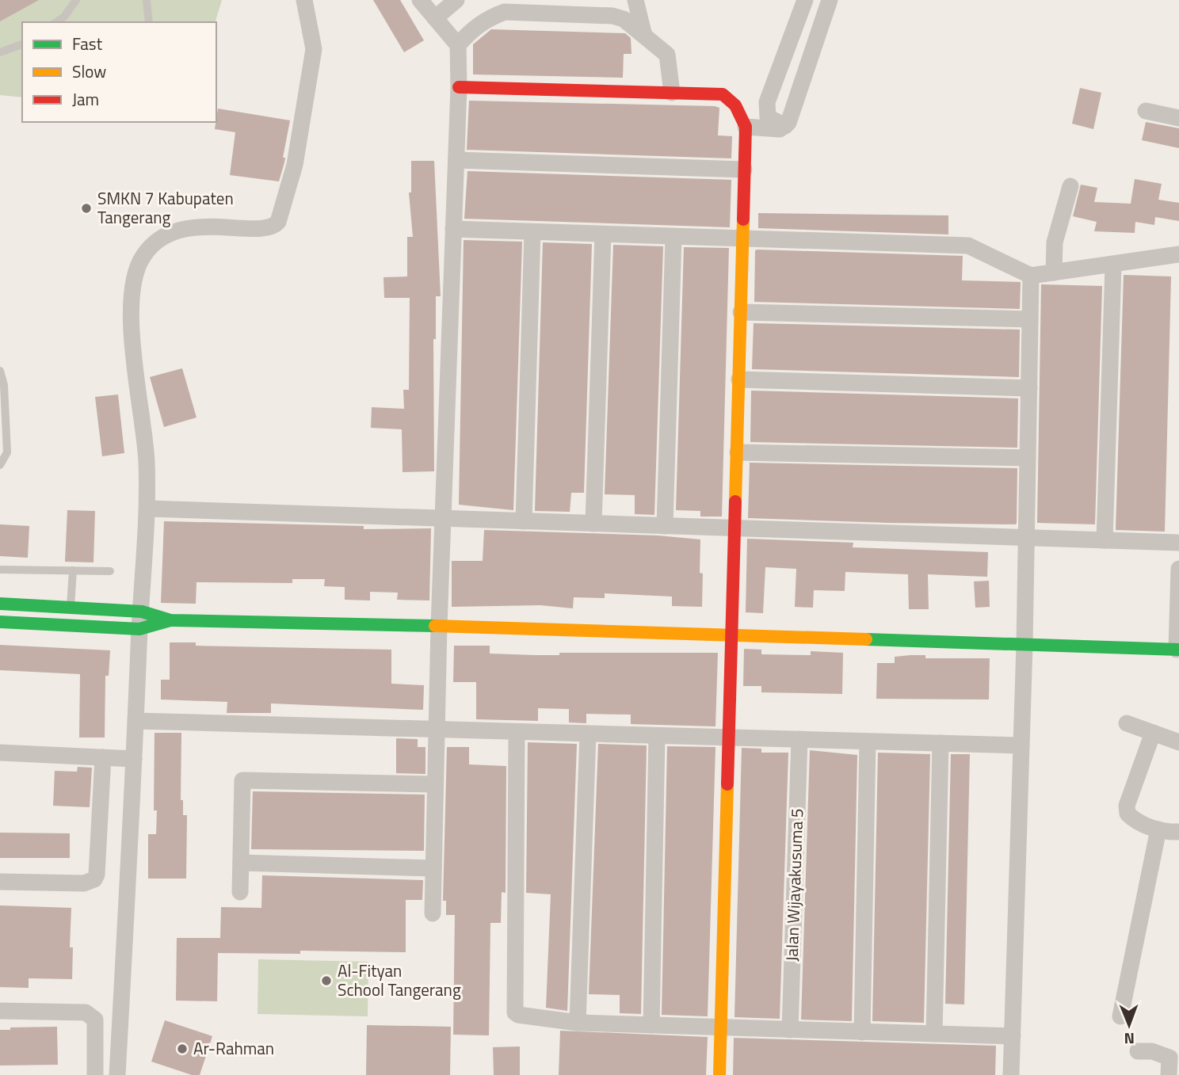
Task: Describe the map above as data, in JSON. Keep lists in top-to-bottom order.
{
  "streets": {
    "street": ["Jalan Wijayakusuma 5"]
  },
  "places": ["SMKN 7 Kabupaten Tangerang", "Al-Fityan School Tangerang", "Ar-Rahman"],
  "legend": ["Fast", "Slow", "Jam"],
  "north": "bottom"
}
